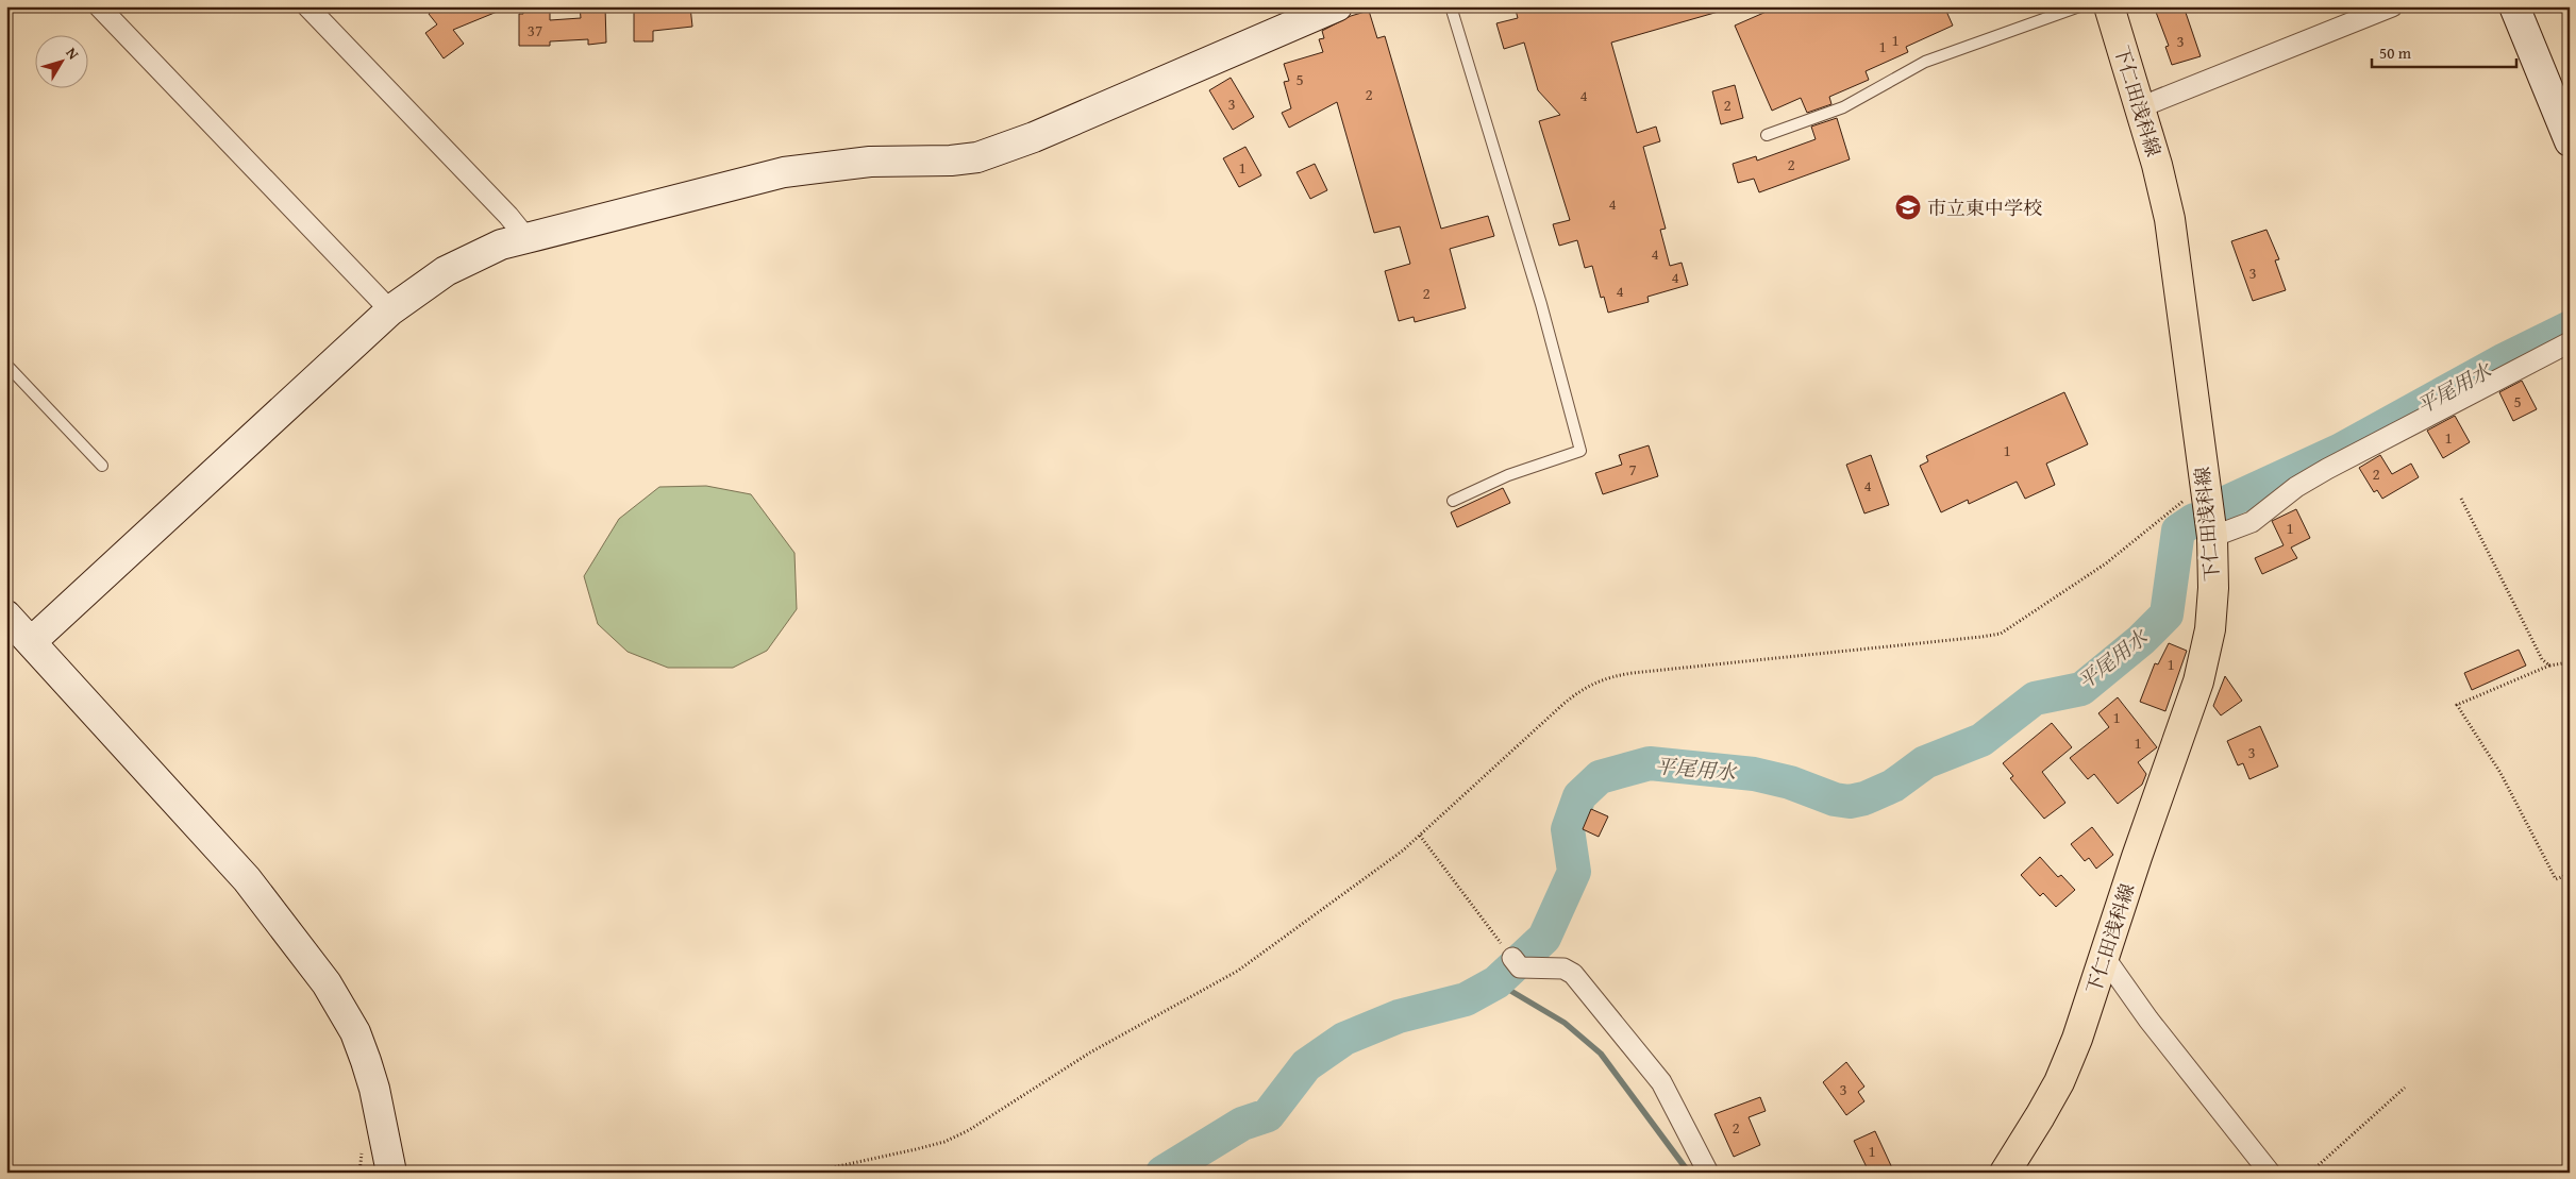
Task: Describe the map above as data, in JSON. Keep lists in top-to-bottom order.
{
  "streets": {
    "main road": ["下仁田浅科線"]
  },
  "water": ["平尾用水"],
  "places": {
    "school or university": ["市立東中学校"]
  },
  "house_numbers": [
    "37",
    "1",
    "3",
    "1",
    "5",
    "2",
    "4",
    "3",
    "2",
    "2",
    "1",
    "4",
    "4",
    "3",
    "4",
    "4",
    "2",
    "5",
    "1",
    "1",
    "7",
    "2",
    "4",
    "1",
    "1",
    "1",
    "1",
    "3",
    "3",
    "2",
    "1"
  ],
  "scale_bar": "50 m",
  "north": "top right"
}
